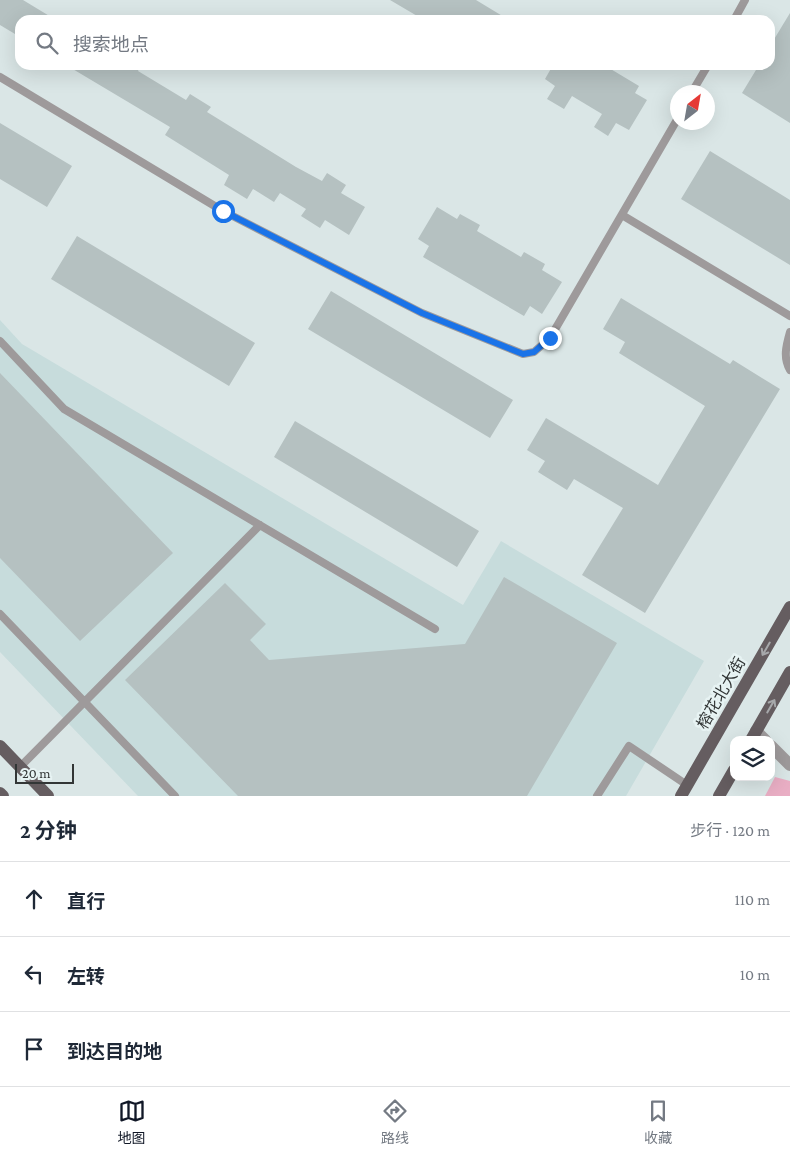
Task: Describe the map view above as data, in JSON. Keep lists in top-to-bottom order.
{
  "streets": {
    "main road": ["榕花北大街"]
  },
  "scale_bar": "20 m",
  "north": "top right",
  "page": {
    "search": "搜索地点",
    "scale": "20 m",
    "heading": ["2 分钟", "步行 · 120 m"],
    "list": [
      ["直行", "110 m"],
      ["左转", "10 m"],
      "到达目的地"
    ],
    "nav": ["地图", "路线", "收藏"]
  }
}
